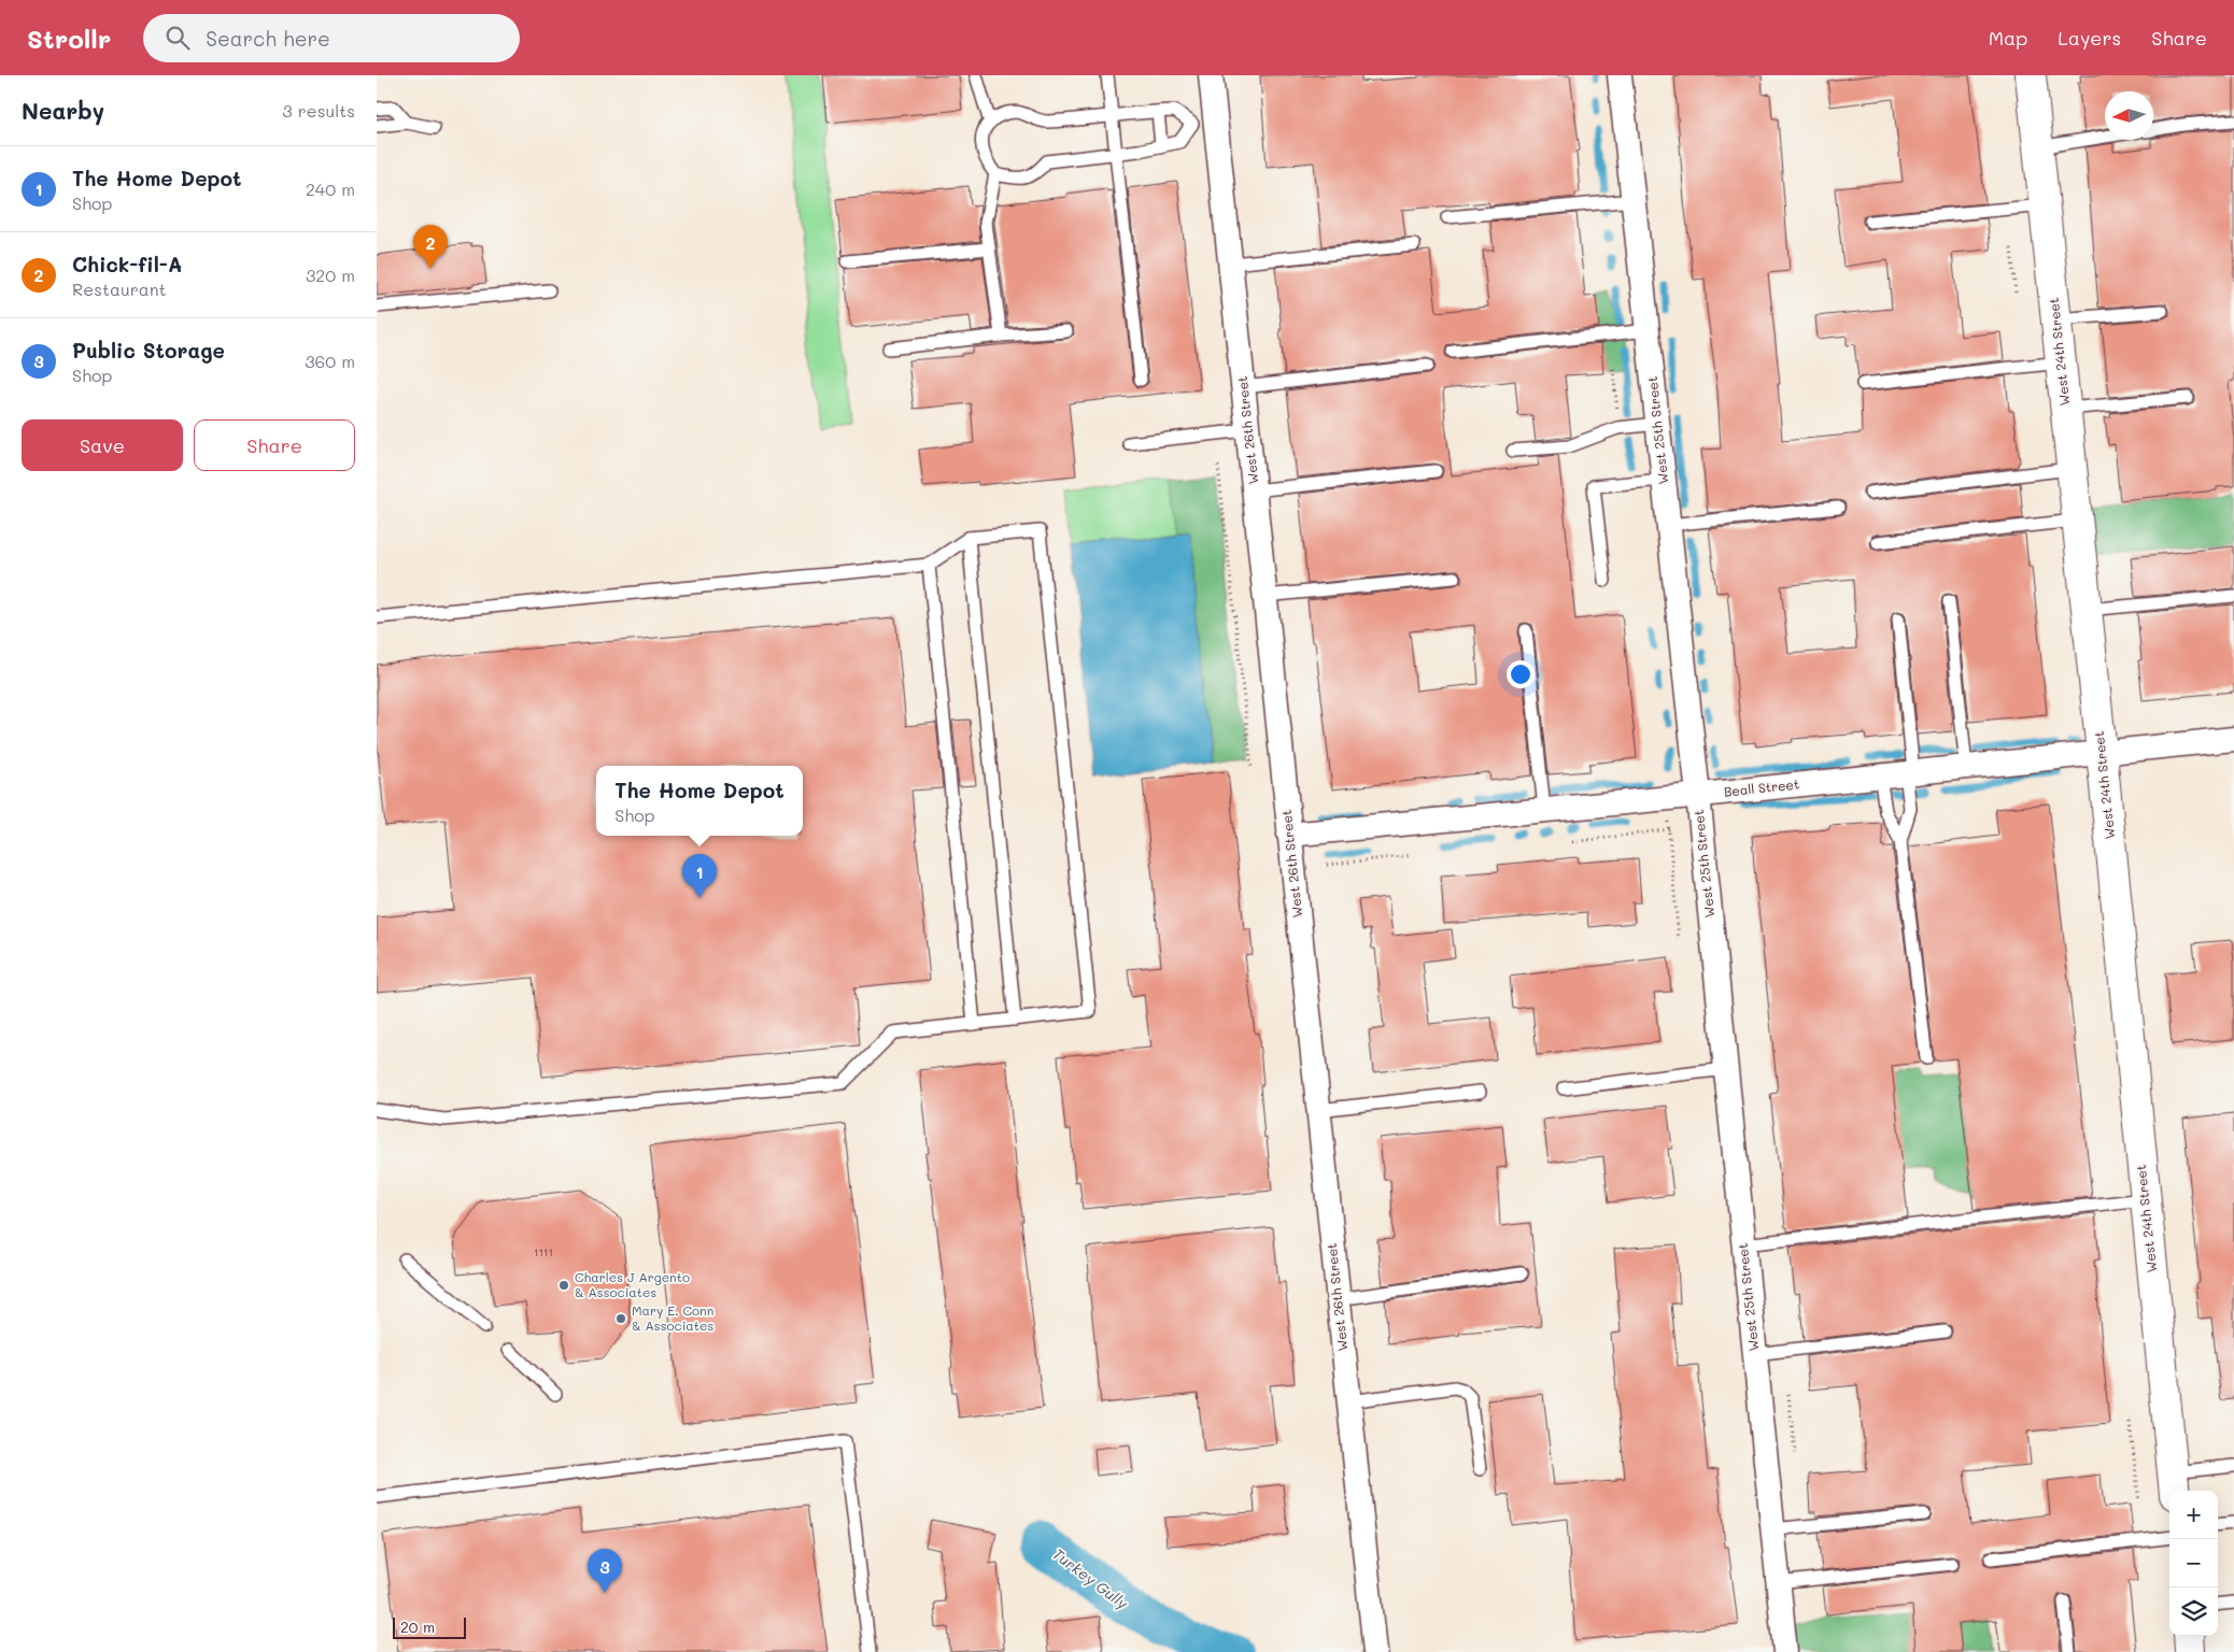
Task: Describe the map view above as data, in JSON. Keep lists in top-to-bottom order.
{
  "streets": {
    "street": [
      "West 24th Street",
      "West 26th Street",
      "West 25th Street",
      "Beall Street"
    ]
  },
  "crossings": [
    ["West 24th Street", "Beall Street"],
    ["West 26th Street", "Beall Street"],
    ["West 25th Street", "Beall Street"]
  ],
  "water": ["Turkey Gully"],
  "places": ["Charles J Argento & Associates", "Mary E. Conn & Associates"],
  "house_numbers": ["1111"],
  "scale_bar": "20 m",
  "north": "left",
  "page": {
    "header": "Strollr",
    "search": "Search here",
    "nav": ["Map", "Layers", "Share"],
    "heading": ["Nearby", "3 results"],
    "list": [
      {
        "mark": "1",
        "name": "The Home Depot",
        "note": "Shop",
        "value": "240 m"
      },
      {
        "mark": "2",
        "name": "Chick-fil-A",
        "note": "Restaurant",
        "value": "320 m"
      },
      {
        "mark": "3",
        "name": "Public Storage",
        "note": "Shop",
        "value": "360 m"
      }
    ],
    "pins": ["2", "1", "3"],
    "buttons": ["Save", "Share"],
    "popup": ["The Home Depot", "Shop"],
    "map_buttons": ["+", "−"],
    "scale": "20 m"
  }
}
